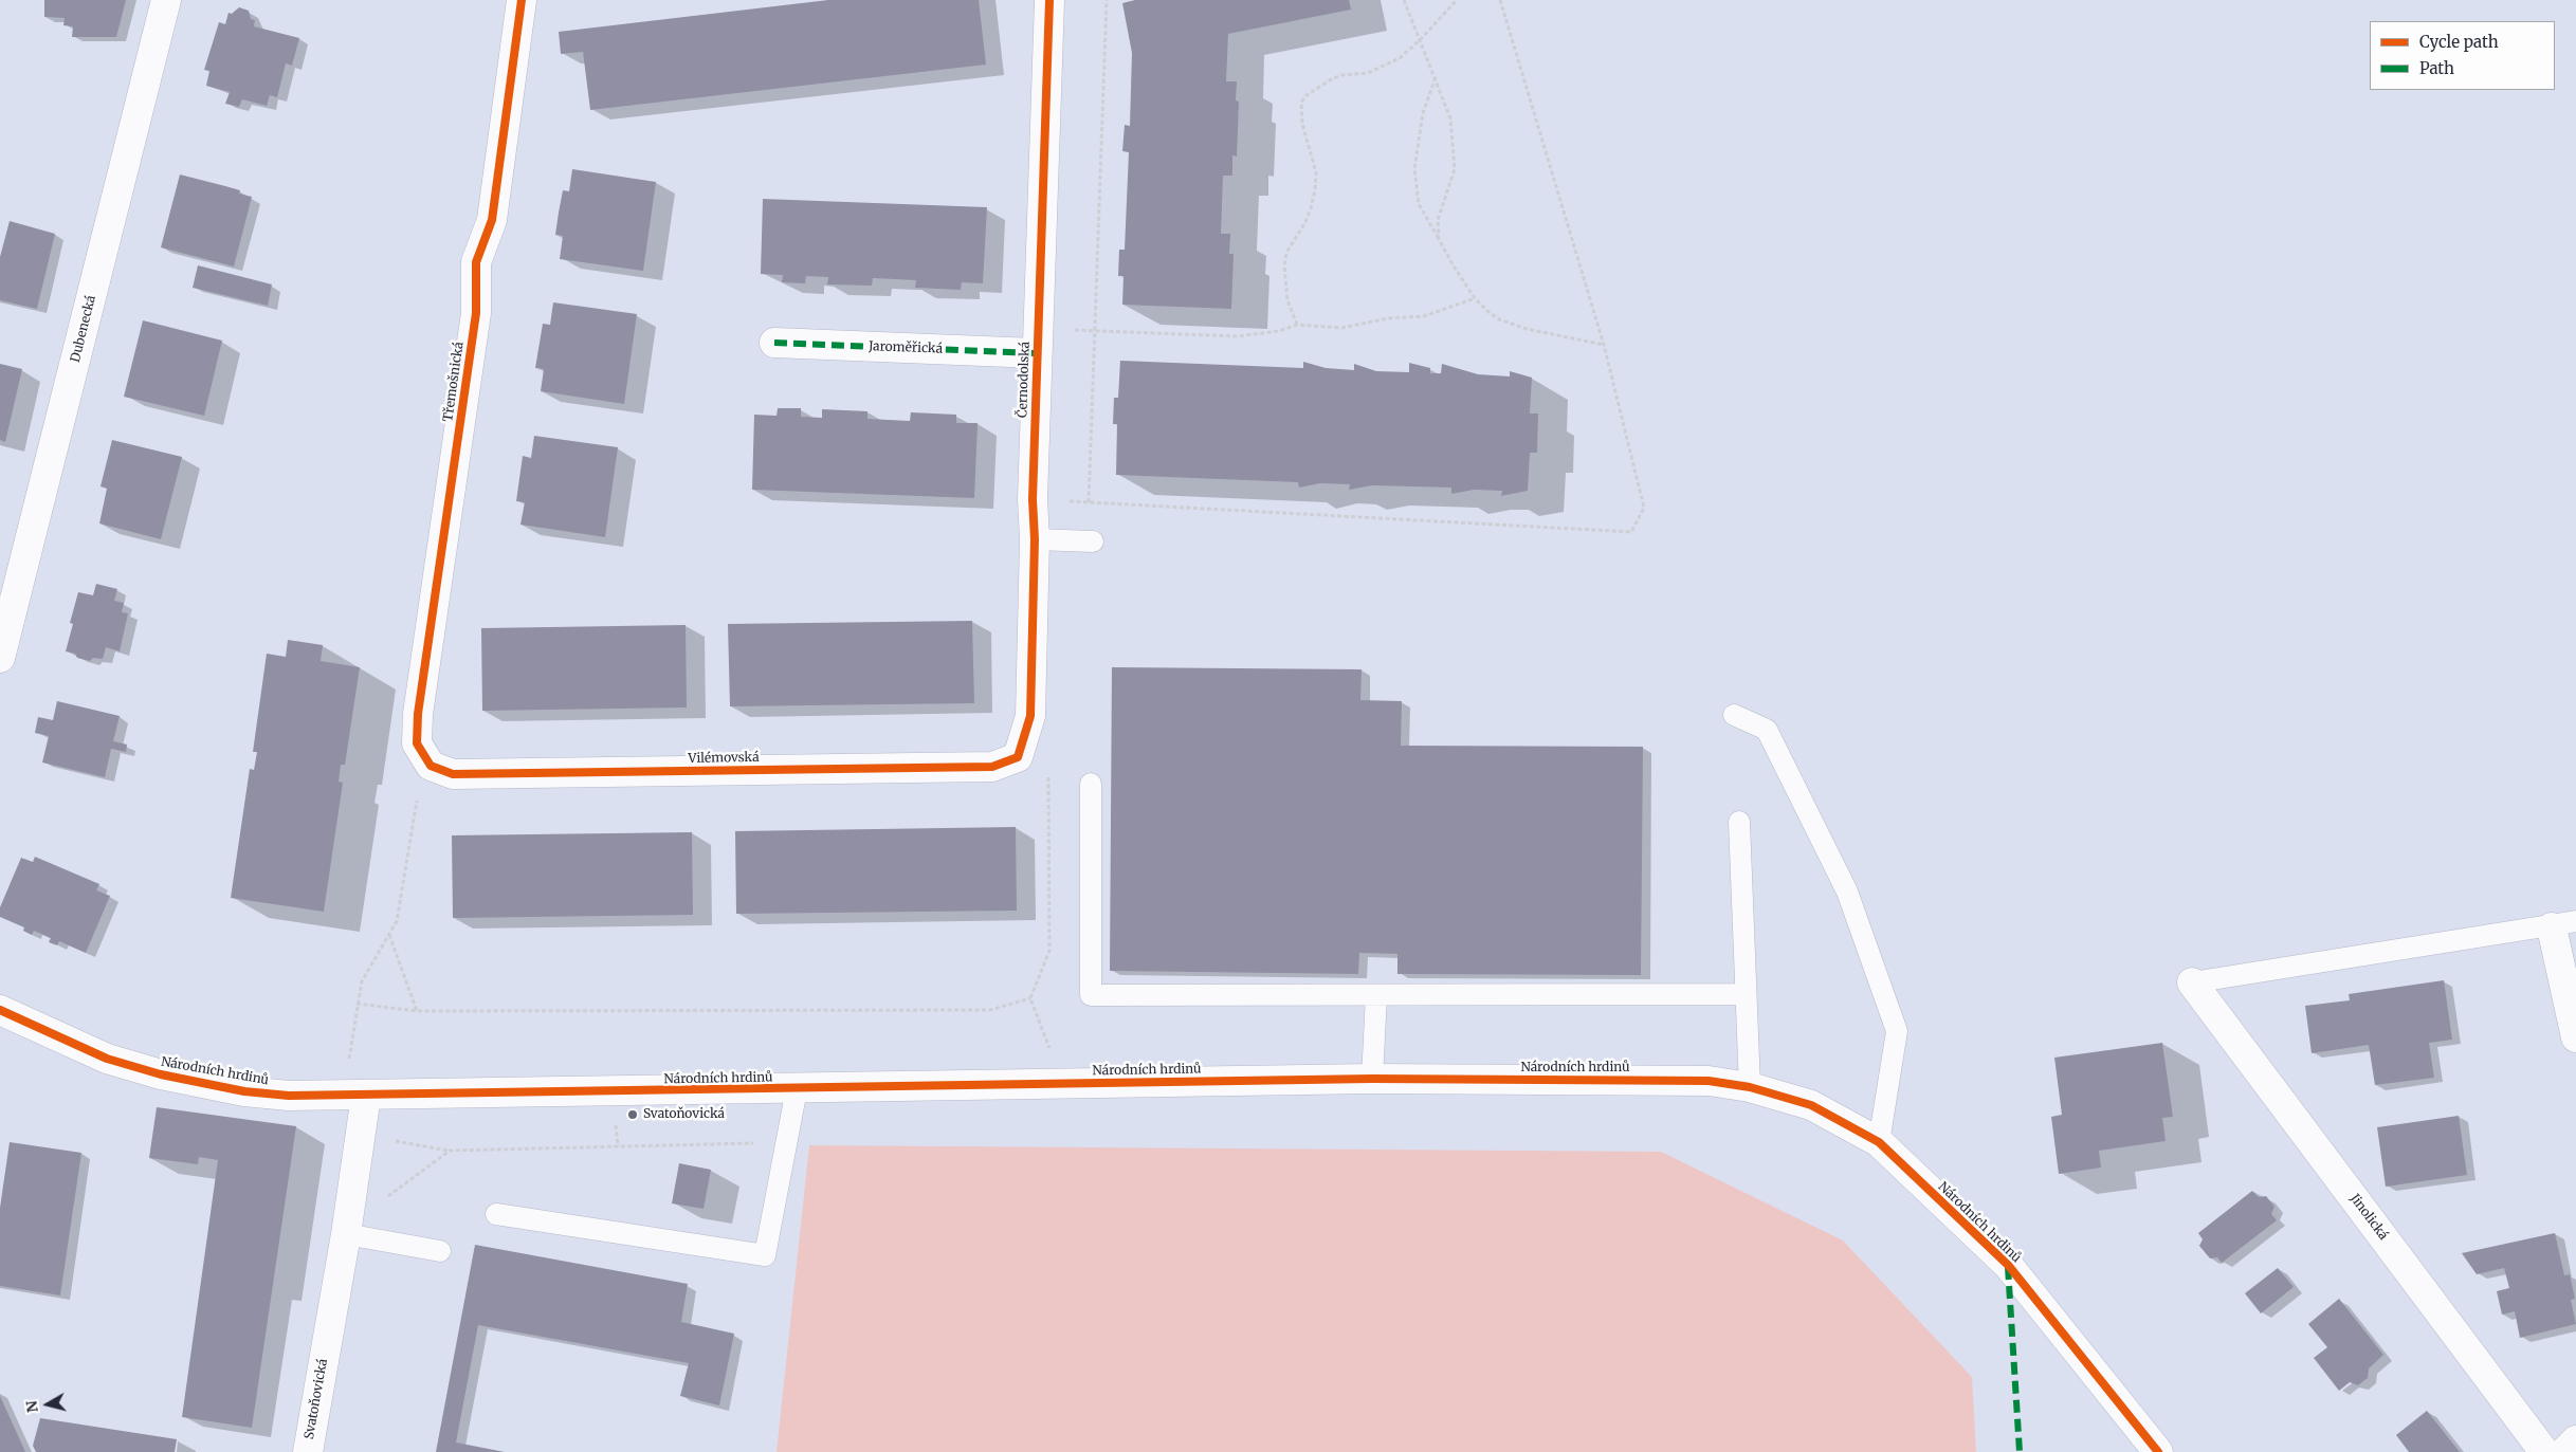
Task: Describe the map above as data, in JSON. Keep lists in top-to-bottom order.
{
  "streets": {
    "street": [
      "Dubenecká",
      "Jaroměřická",
      "Černodolská",
      "Třemošnická",
      "Vilémovská",
      "Národních hrdinů",
      "Jinolická",
      "Svatoňovická"
    ]
  },
  "crossings": [
    ["Jaroměřická", "Černodolská"],
    ["Černodolská", "Vilémovská"],
    ["Třemošnická", "Vilémovská"],
    ["Národních hrdinů", "Svatoňovická"]
  ],
  "places": ["Svatoňovická"],
  "legend": ["Cycle path", "Path"],
  "north": "left"
}
